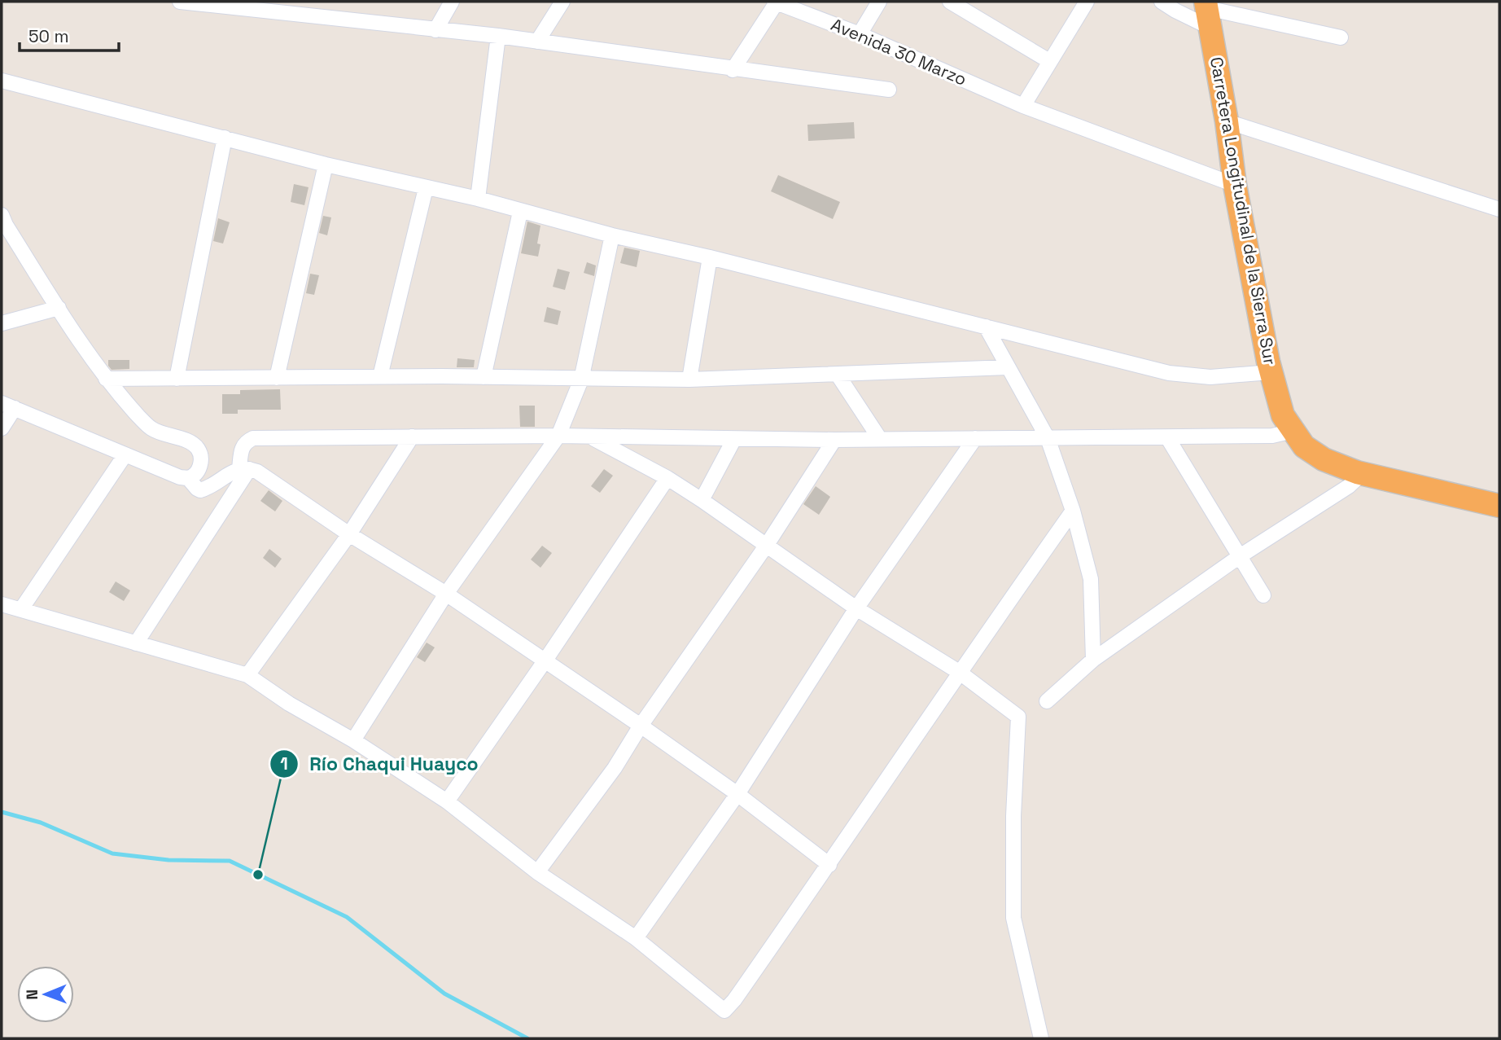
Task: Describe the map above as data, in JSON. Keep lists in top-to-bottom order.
{
  "streets": {
    "highway": ["Carretera Longitudinal de la Sierra Sur"],
    "street": ["Avenida 30 Marzo"]
  },
  "crossings": [
    ["Avenida 30 Marzo", "Carretera Longitudinal de la Sierra Sur"]
  ],
  "places": ["Río Chaqui Huayco"],
  "scale_bar": "50 m",
  "north": "left"
}
